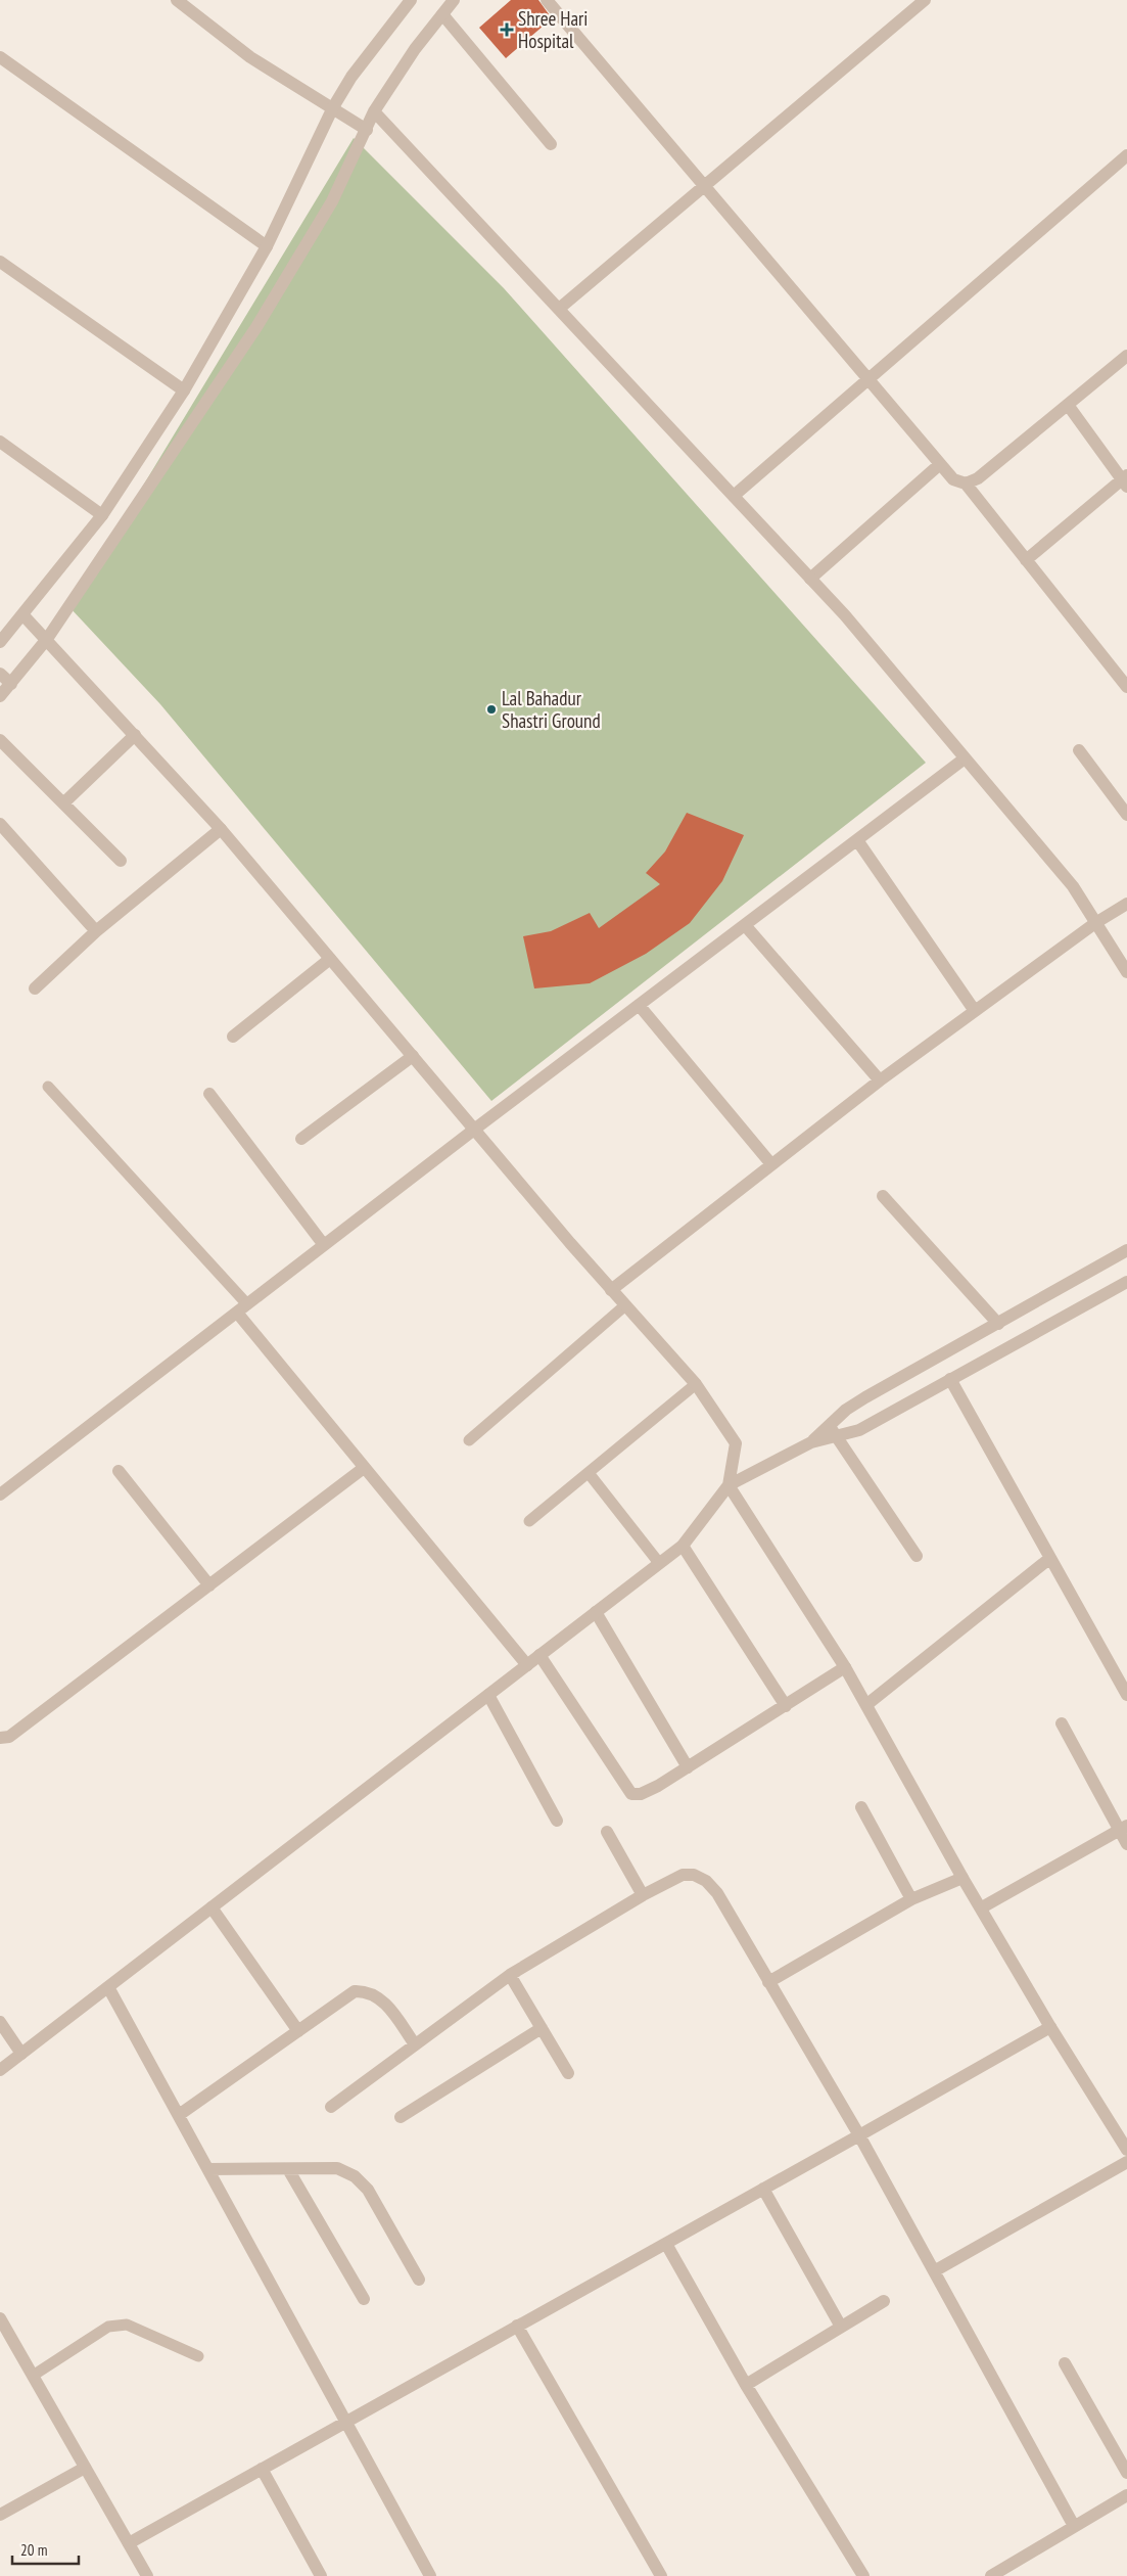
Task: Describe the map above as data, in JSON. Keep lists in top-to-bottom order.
{
  "places": {
    "health": ["Shree Hari Hospital"],
    "other": ["Lal Bahadur Shastri Ground"]
  },
  "scale_bar": "20 m"
}
